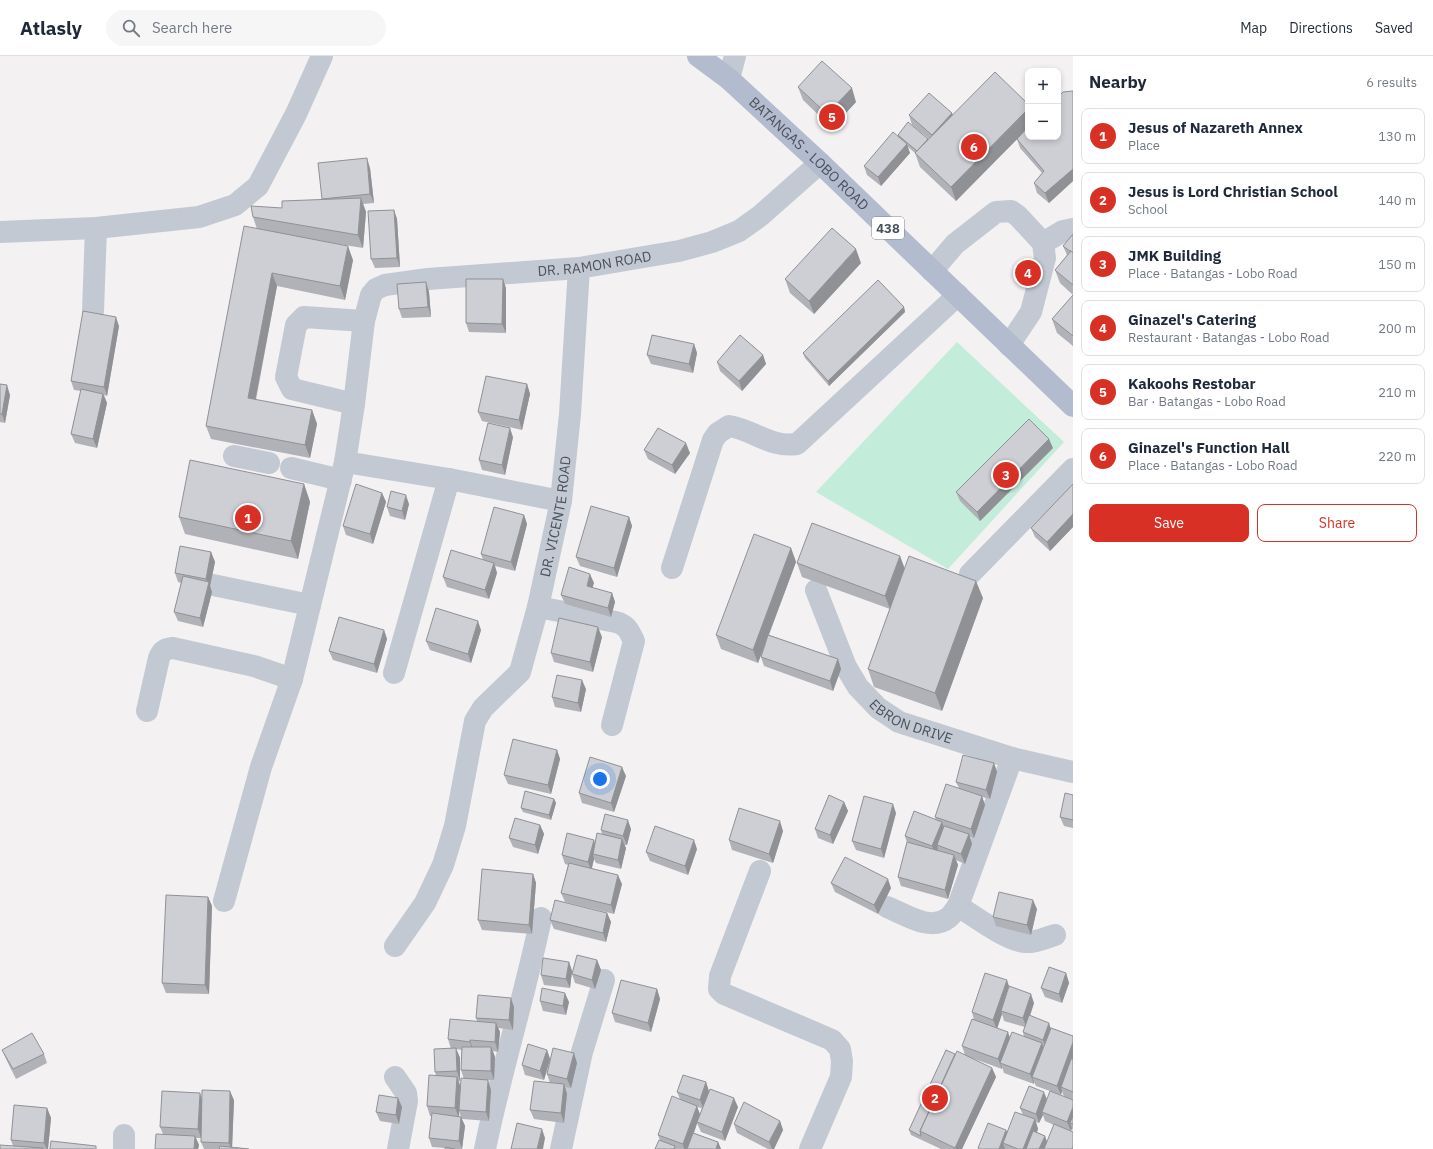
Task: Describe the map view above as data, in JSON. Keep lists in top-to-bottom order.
{
  "streets": {
    "main road": ["BATANGAS - LOBO ROAD", "438"],
    "street": ["DR. RAMON ROAD", "DR. VICENTE ROAD", "EBRON DRIVE"]
  },
  "crossings": [
    ["BATANGAS - LOBO ROAD", "DR. RAMON ROAD"],
    ["DR. RAMON ROAD", "DR. VICENTE ROAD"]
  ],
  "page": {
    "header": "Atlasly",
    "search": "Search here",
    "nav": ["Map", "Directions", "Saved"],
    "heading": ["Nearby", "6 results"],
    "map_buttons": ["+", "−"],
    "pins": [
      "5",
      "6",
      "4",
      "3",
      "1",
      "2"
    ],
    "list": [
      {
        "mark": "1",
        "name": "Jesus of Nazareth Annex",
        "note": "Place",
        "value": "130 m"
      },
      {
        "mark": "2",
        "name": "Jesus is Lord Christian School",
        "note": "School",
        "value": "140 m"
      },
      {
        "mark": "3",
        "name": "JMK Building",
        "note": "Place · Batangas - Lobo Road",
        "value": "150 m"
      },
      {
        "mark": "4",
        "name": "Ginazel's Catering",
        "note": "Restaurant · Batangas - Lobo Road",
        "value": "200 m"
      },
      {
        "mark": "5",
        "name": "Kakoohs Restobar",
        "note": "Bar · Batangas - Lobo Road",
        "value": "210 m"
      },
      {
        "mark": "6",
        "name": "Ginazel's Function Hall",
        "note": "Place · Batangas - Lobo Road",
        "value": "220 m"
      }
    ],
    "buttons": ["Save", "Share"]
  }
}
